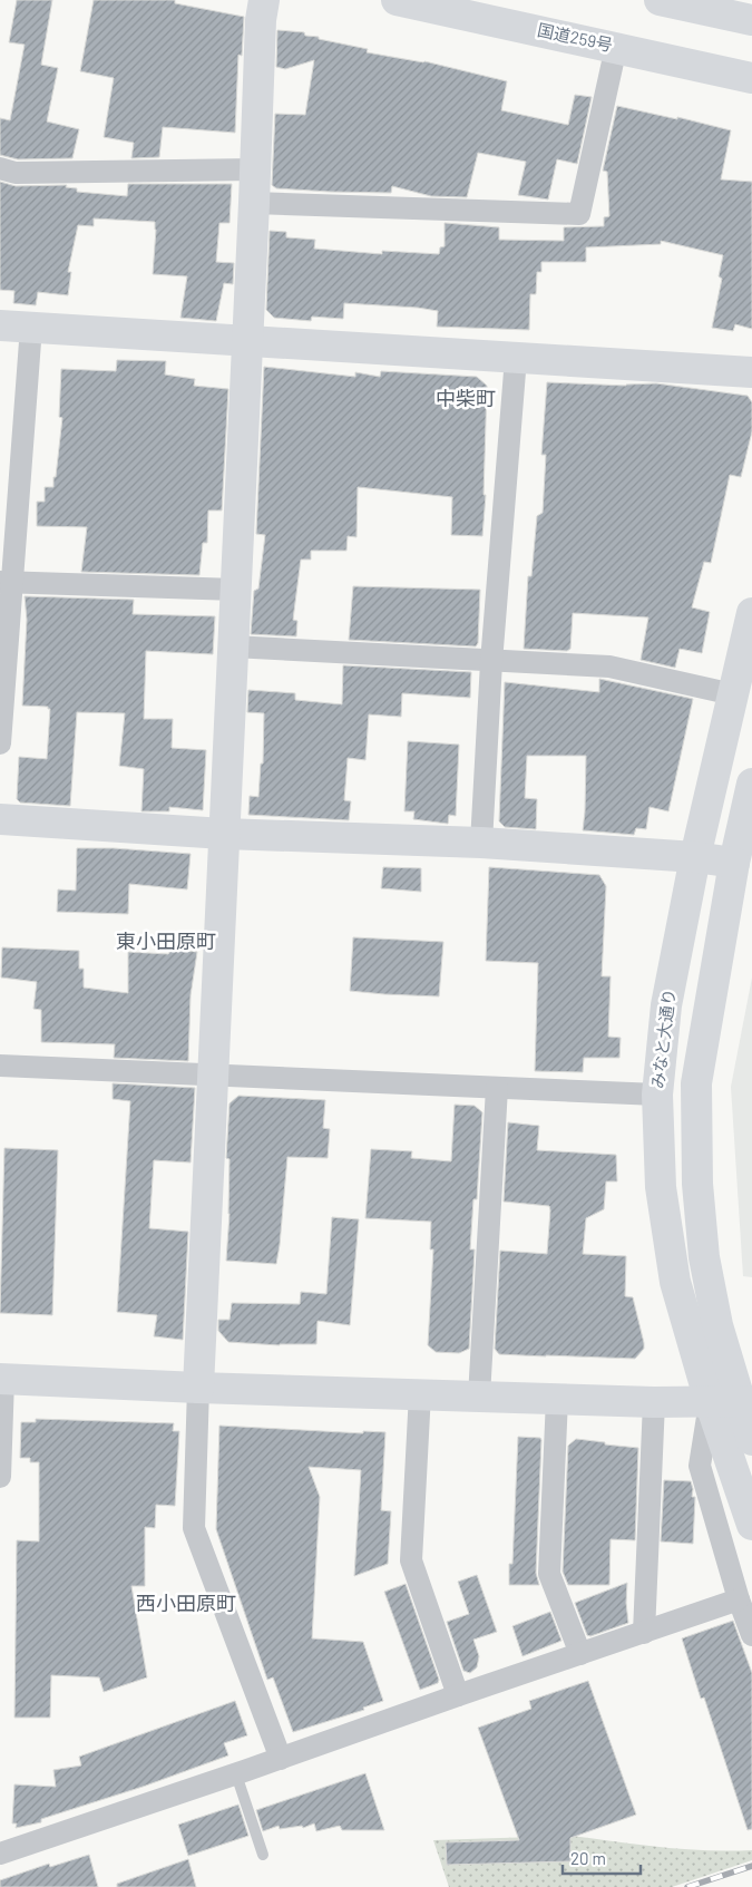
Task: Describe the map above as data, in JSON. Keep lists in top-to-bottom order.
{
  "streets": {
    "main road": ["国道259号", "みなと大通り"]
  },
  "districts": ["中柴町", "東小田原町", "西小田原町"],
  "scale_bar": "20 m"
}
